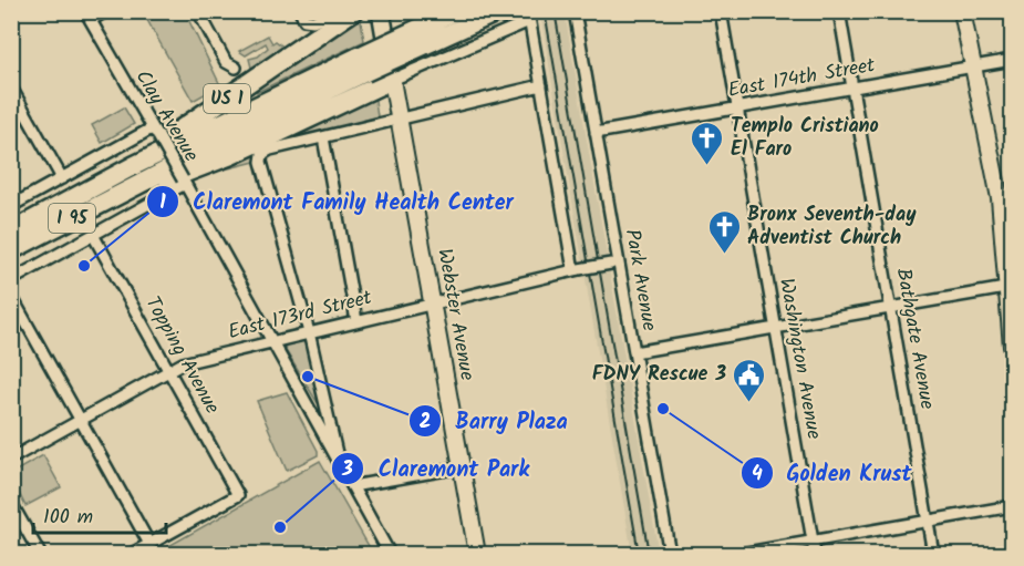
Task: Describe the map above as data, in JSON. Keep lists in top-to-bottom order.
{
  "streets": {
    "highway": ["US 1", "I 95"],
    "main road": ["Webster Avenue"],
    "street": [
      "East 174th Street",
      "Clay Avenue",
      "Park Avenue",
      "East 173rd Street",
      "Bathgate Avenue",
      "Topping Avenue",
      "Washington Avenue"
    ]
  },
  "crossings": [
    ["East 174th Street", "Park Avenue"],
    ["East 174th Street", "Bathgate Avenue"],
    ["East 174th Street", "Washington Avenue"],
    ["US 1", "I 95"],
    ["Clay Avenue", "East 173rd Street"],
    ["Park Avenue", "East 173rd Street"],
    ["Webster Avenue", "East 173rd Street"],
    ["East 173rd Street", "Topping Avenue"]
  ],
  "places": {
    "church": ["Templo Cristiano El Faro", "Bronx Seventh-day Adventist Church"],
    "other": [
      "Claremont Family Health Center",
      "Barry Plaza",
      "Golden Krust",
      "Claremont Park"
    ],
    "public building": ["FDNY Rescue 3"]
  },
  "scale_bar": "100 m"
}
